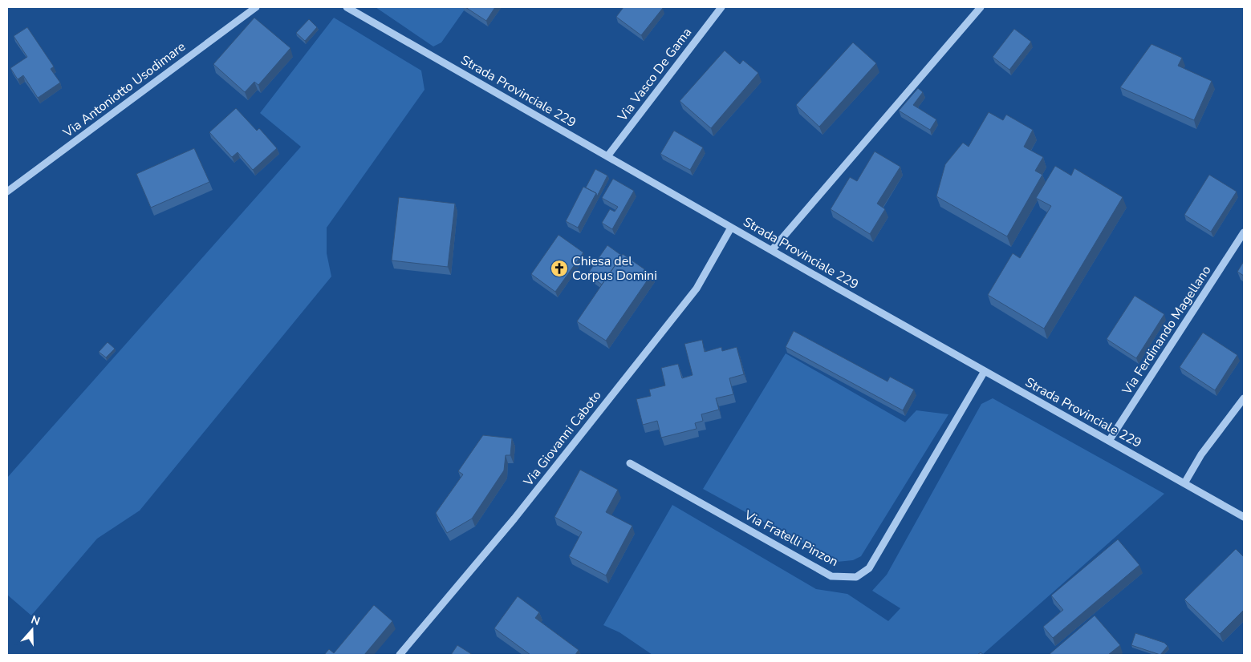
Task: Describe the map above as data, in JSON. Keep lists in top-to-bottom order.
{
  "streets": {
    "street": [
      "Via Vasco De Gama",
      "Via Antoniotto Usodimare",
      "Strada Provinciale 229",
      "Via Ferdinando Magellano",
      "Via Giovanni Caboto",
      "Via Fratelli Pinzon"
    ]
  },
  "crossings": [
    ["Via Vasco De Gama", "Strada Provinciale 229"],
    ["Strada Provinciale 229", "Via Ferdinando Magellano"],
    ["Strada Provinciale 229", "Via Giovanni Caboto"],
    ["Strada Provinciale 229", "Via Fratelli Pinzon"]
  ],
  "places": {
    "church": ["Chiesa del Corpus Domini"]
  },
  "north": "top"
}
